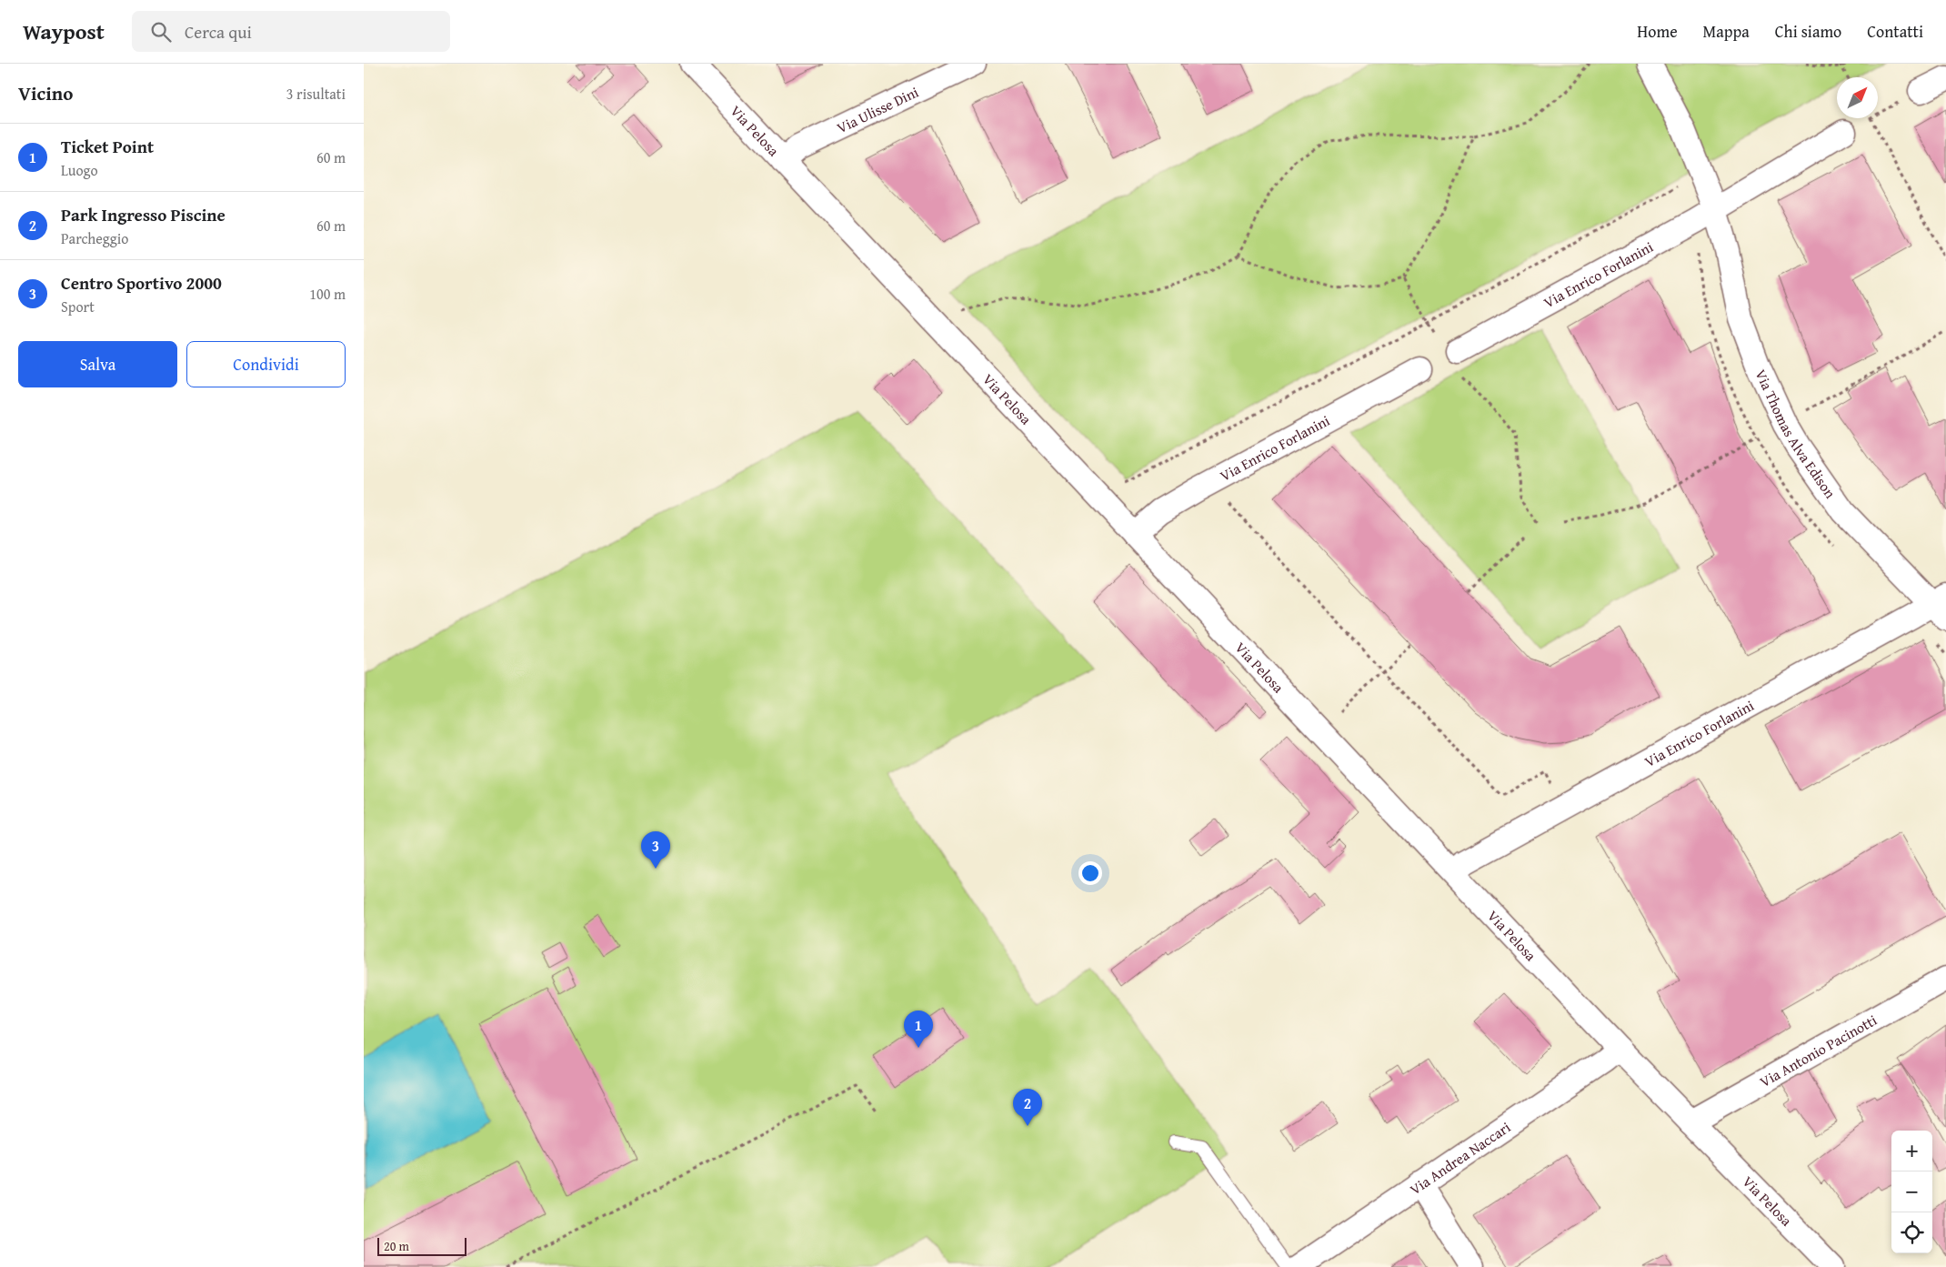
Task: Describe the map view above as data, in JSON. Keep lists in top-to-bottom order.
{
  "streets": {
    "street": [
      "Via Ulisse Dini",
      "Via Pelosa",
      "Via Enrico Forlanini",
      "Via Thomas Alva Edison",
      "Via Antonio Pacinotti",
      "Via Andrea Naccari"
    ]
  },
  "crossings": [
    ["Via Ulisse Dini", "Via Pelosa"],
    ["Via Pelosa", "Via Enrico Forlanini"],
    ["Via Pelosa", "Via Antonio Pacinotti"],
    ["Via Pelosa", "Via Andrea Naccari"],
    ["Via Enrico Forlanini", "Via Thomas Alva Edison"]
  ],
  "scale_bar": "20 m",
  "north": "top right",
  "page": {
    "header": "Waypost",
    "search": "Cerca qui",
    "nav": [
      "Home",
      "Mappa",
      "Chi siamo",
      "Contatti"
    ],
    "heading": ["Vicino", "3 risultati"],
    "list": [
      {
        "mark": "1",
        "name": "Ticket Point",
        "note": "Luogo",
        "value": "60 m"
      },
      {
        "mark": "2",
        "name": "Park Ingresso Piscine",
        "note": "Parcheggio",
        "value": "60 m"
      },
      {
        "mark": "3",
        "name": "Centro Sportivo 2000",
        "note": "Sport",
        "value": "100 m"
      }
    ],
    "buttons": ["Salva", "Condividi"],
    "pins": ["3", "1", "2"],
    "map_buttons": ["+", "−"],
    "scale": "20 m"
  }
}
